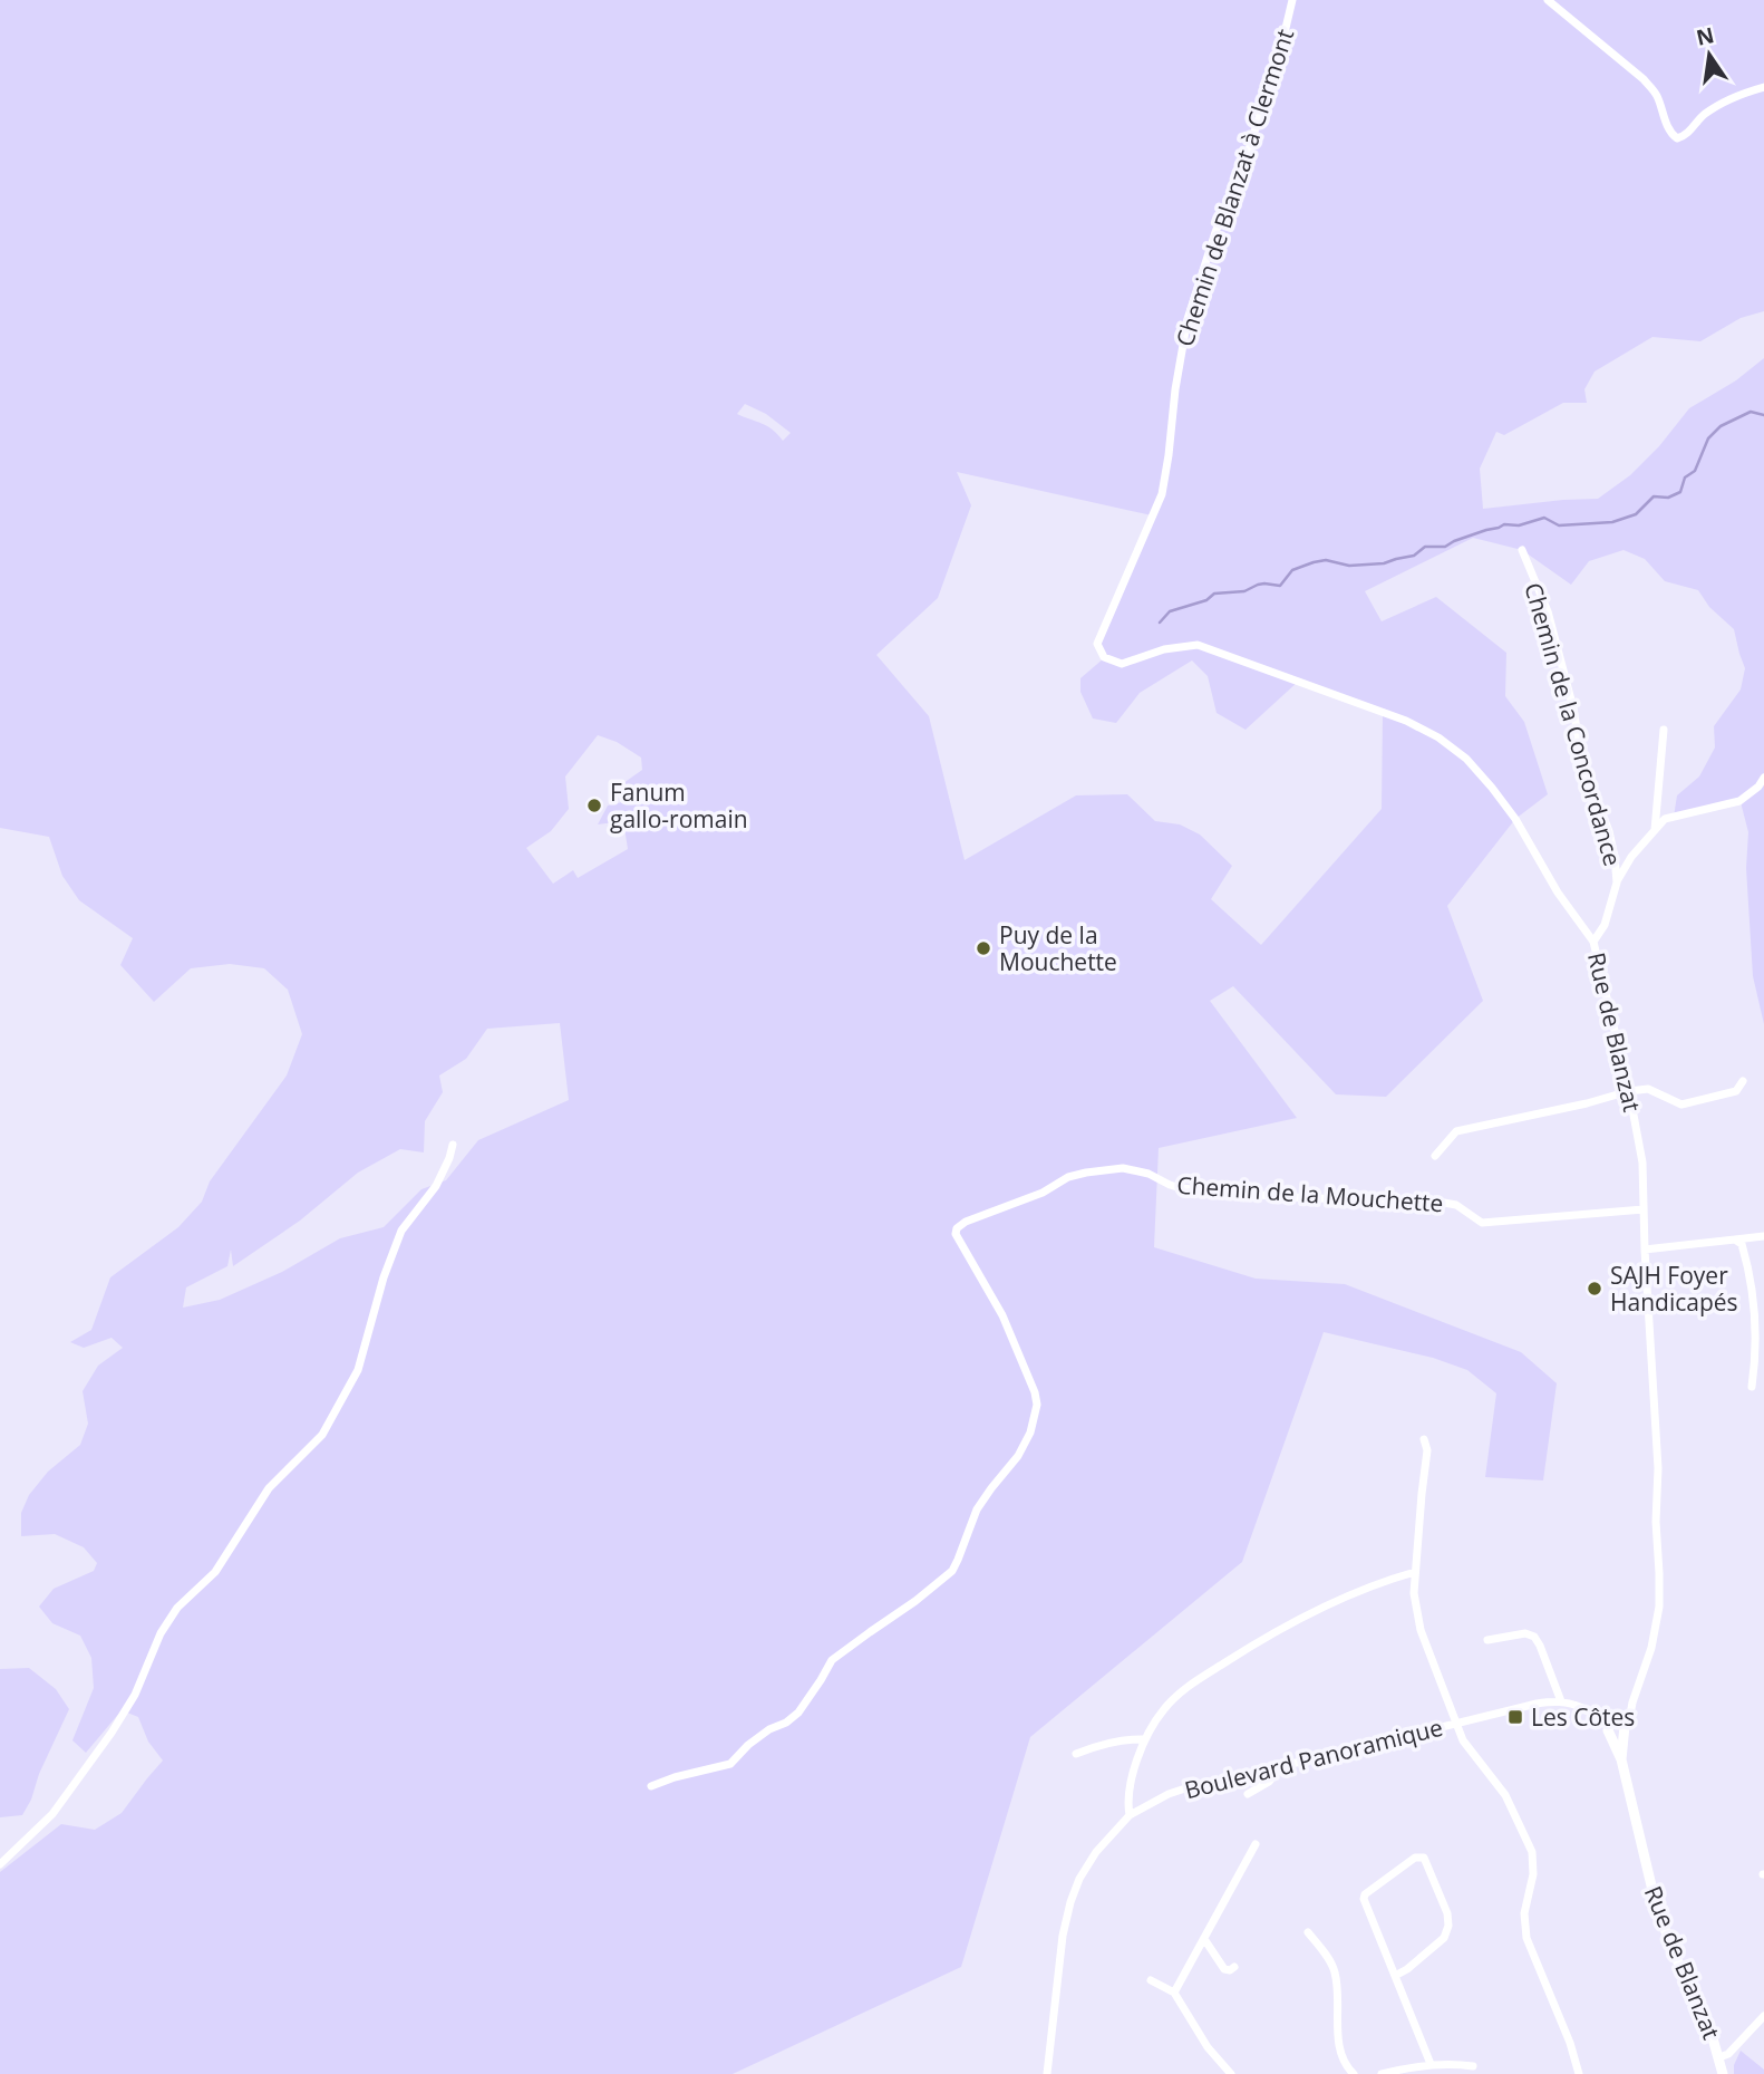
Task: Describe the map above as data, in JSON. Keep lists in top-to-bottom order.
{
  "streets": {
    "street": [
      "Chemin de Blanzat à Clermont",
      "Chemin de la Concordance",
      "Rue de Blanzat",
      "Chemin de la Mouchette",
      "Boulevard Panoramique"
    ]
  },
  "crossings": [
    ["Chemin de Blanzat à Clermont", "Rue de Blanzat"],
    ["Chemin de la Concordance", "Rue de Blanzat"],
    ["Rue de Blanzat", "Chemin de la Mouchette"]
  ],
  "places": {
    "other": ["Fanum gallo-romain", "Puy de la Mouchette", "SAJH Foyer Handicapés"],
    "transit": ["Les Côtes"]
  },
  "north": "top"
}
